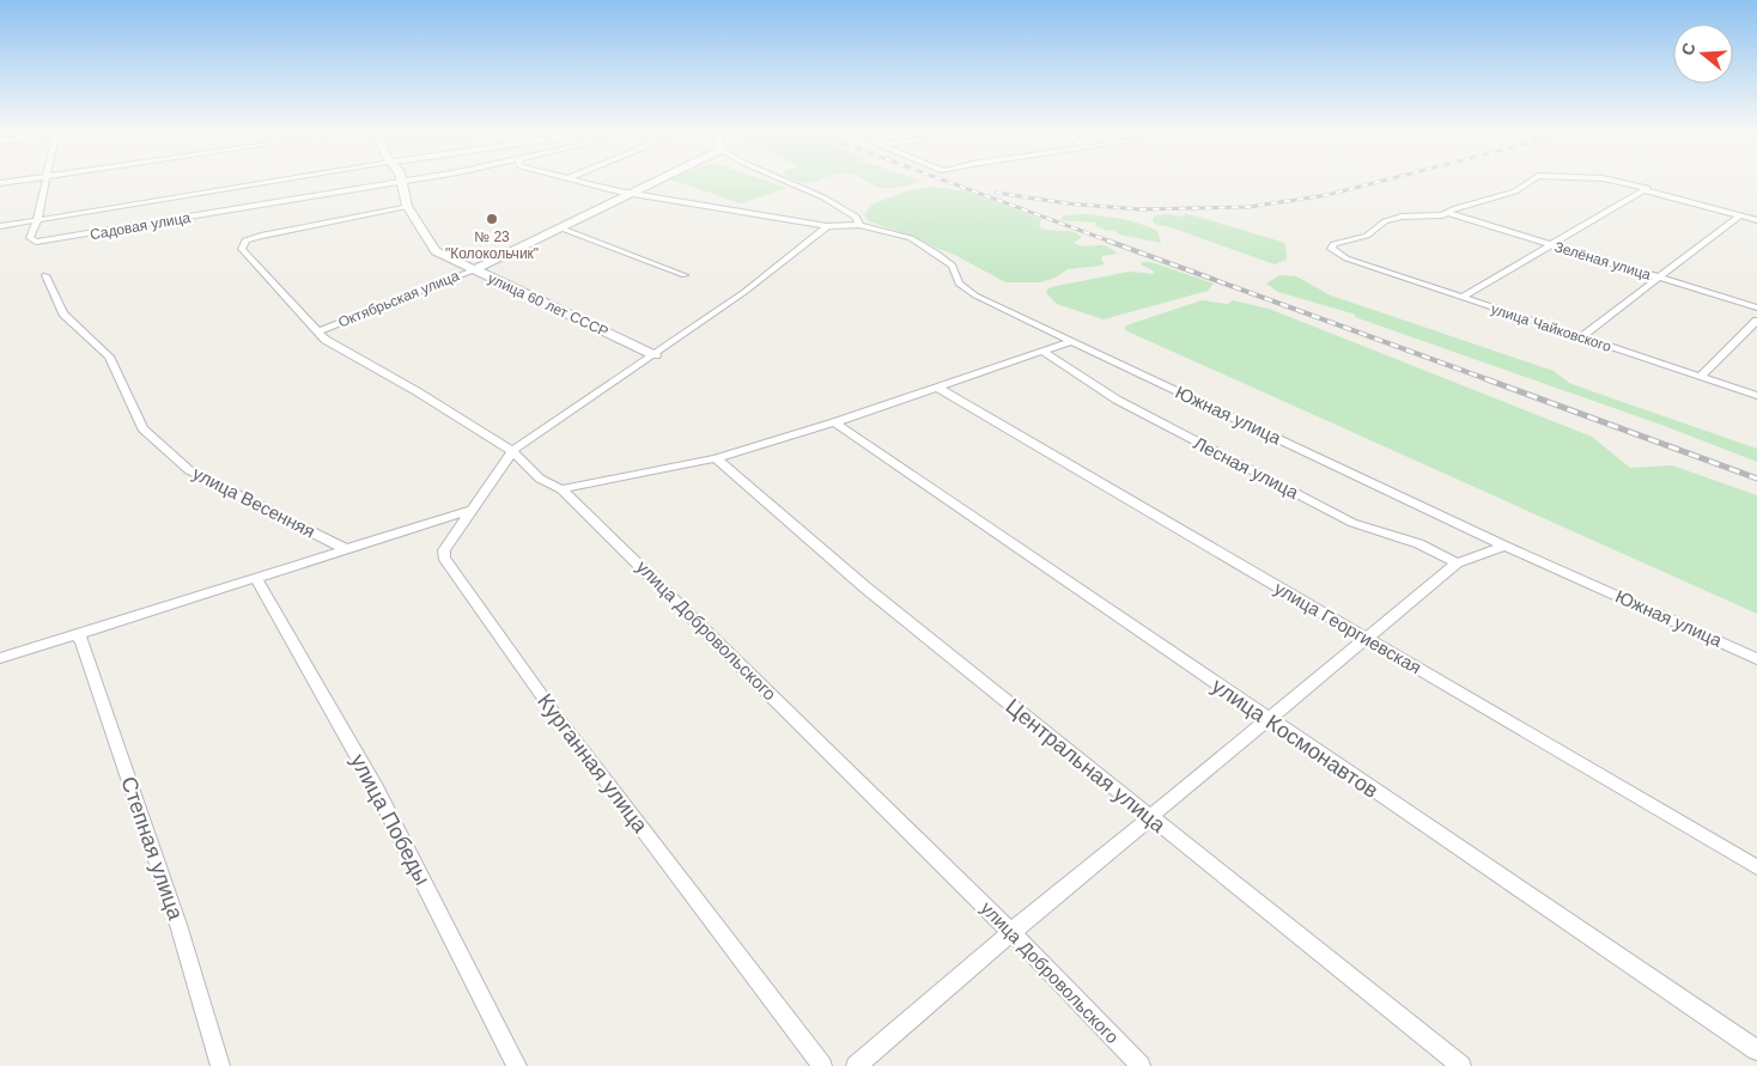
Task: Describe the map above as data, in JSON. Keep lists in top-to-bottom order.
{
  "streets": {
    "street": [
      "Садовая улица",
      "Зелёная улица",
      "Октябрьская улица",
      "улица 60 лет СССР",
      "улица Чайковского",
      "Южная улица",
      "Лесная улица",
      "улица Весенняя",
      "улица Георгиевская",
      "улица Добровольского",
      "улица Космонавтов",
      "Курганная улица",
      "Центральная улица",
      "улица Победы",
      "Степная улица"
    ]
  },
  "crossings": [
    ["Садовая улица", "улица 60 лет СССР"],
    ["Зелёная улица", "улица Чайковского"],
    ["Октябрьская улица", "улица 60 лет СССР"],
    ["Октябрьская улица", "улица Добровольского"],
    ["улица 60 лет СССР", "улица Добровольского"],
    ["улица Добровольского", "Курганная улица"]
  ],
  "places": ["№ 23 \"Колокольчик\""],
  "north": "left"
}
